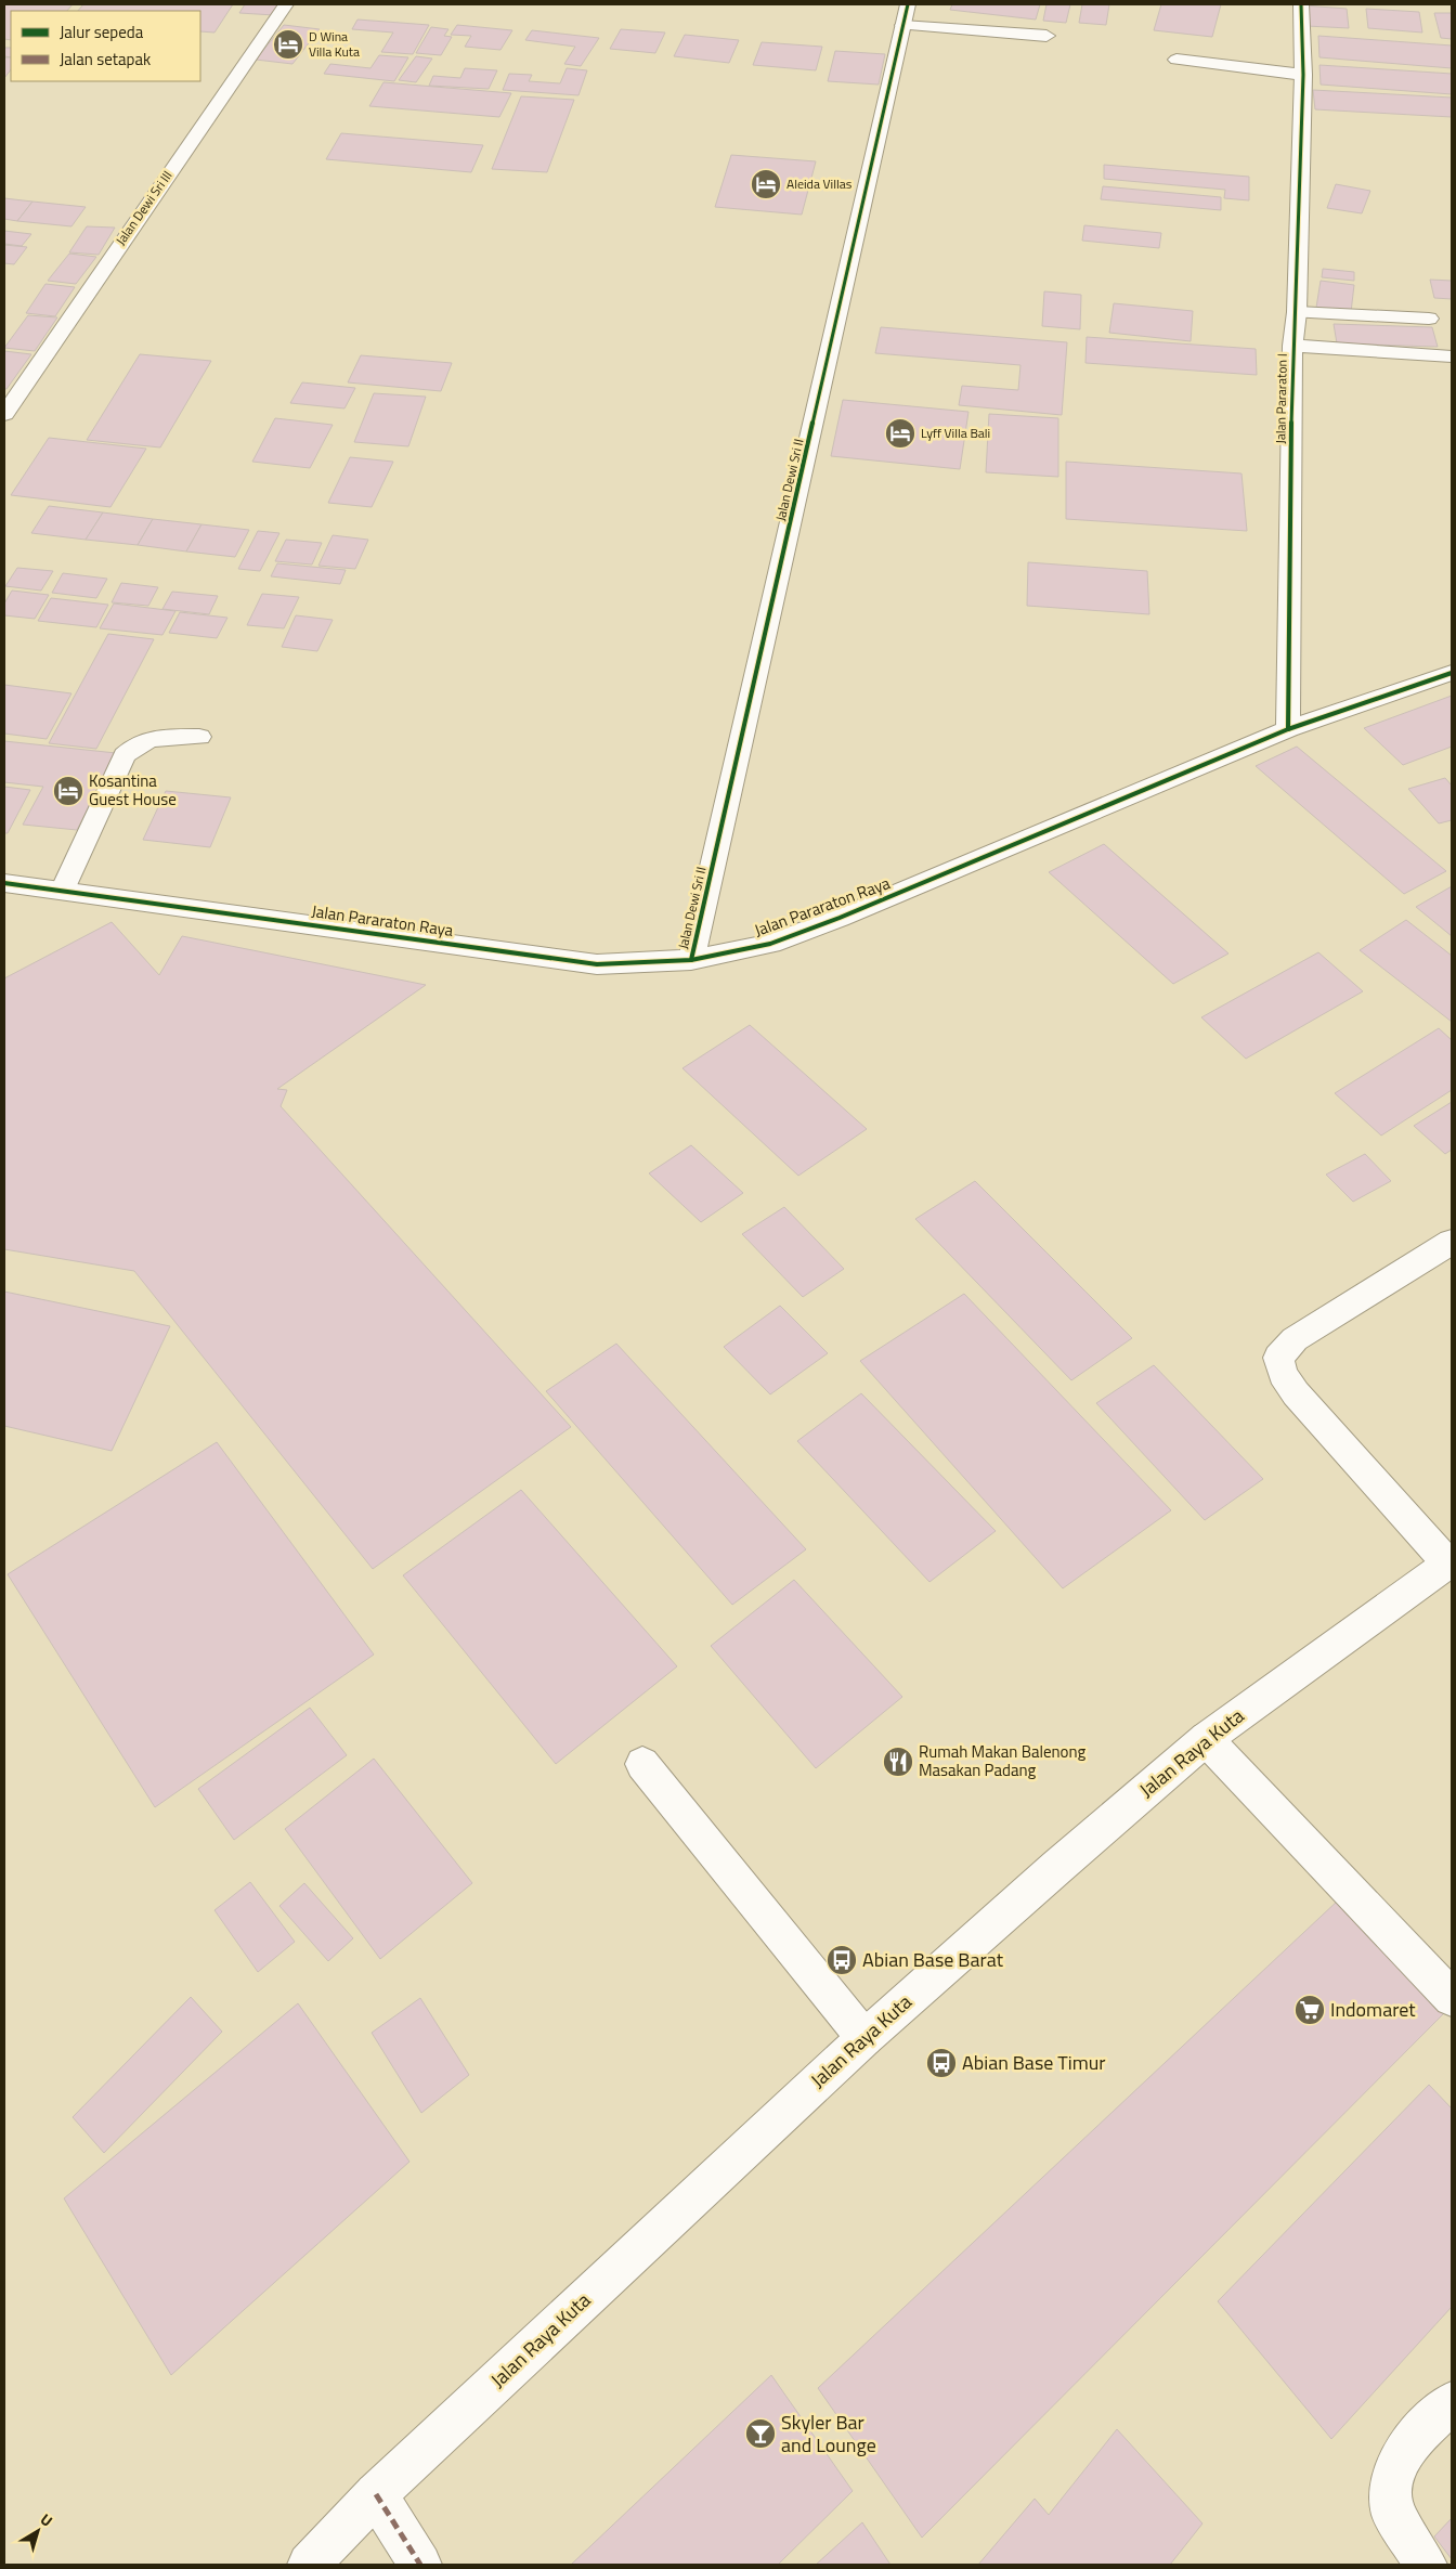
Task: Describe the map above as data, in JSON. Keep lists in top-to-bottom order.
{
  "streets": {
    "street": [
      "Jalan Dewi Sri III",
      "Jalan Pararaton I",
      "Jalan Dewi Sri II",
      "Jalan Pararaton Raya",
      "Jalan Raya Kuta"
    ]
  },
  "crossings": [
    ["Jalan Pararaton I", "Jalan Pararaton Raya"],
    ["Jalan Dewi Sri II", "Jalan Pararaton Raya"]
  ],
  "places": {
    "hotel": [
      "D Wina Villa Kuta",
      "Aleida Villas",
      "Lyff Villa Bali",
      "Kosantina Guest House"
    ],
    "restaurant": ["Rumah Makan Balenong Masakan Padang"],
    "bus stop": ["Abian Base Barat", "Abian Base Timur"],
    "supermarket": ["Indomaret"],
    "bar": ["Skyler Bar and Lounge"]
  },
  "legend": ["Jalur sepeda", "Jalan setapak"],
  "north": "top right"
}
